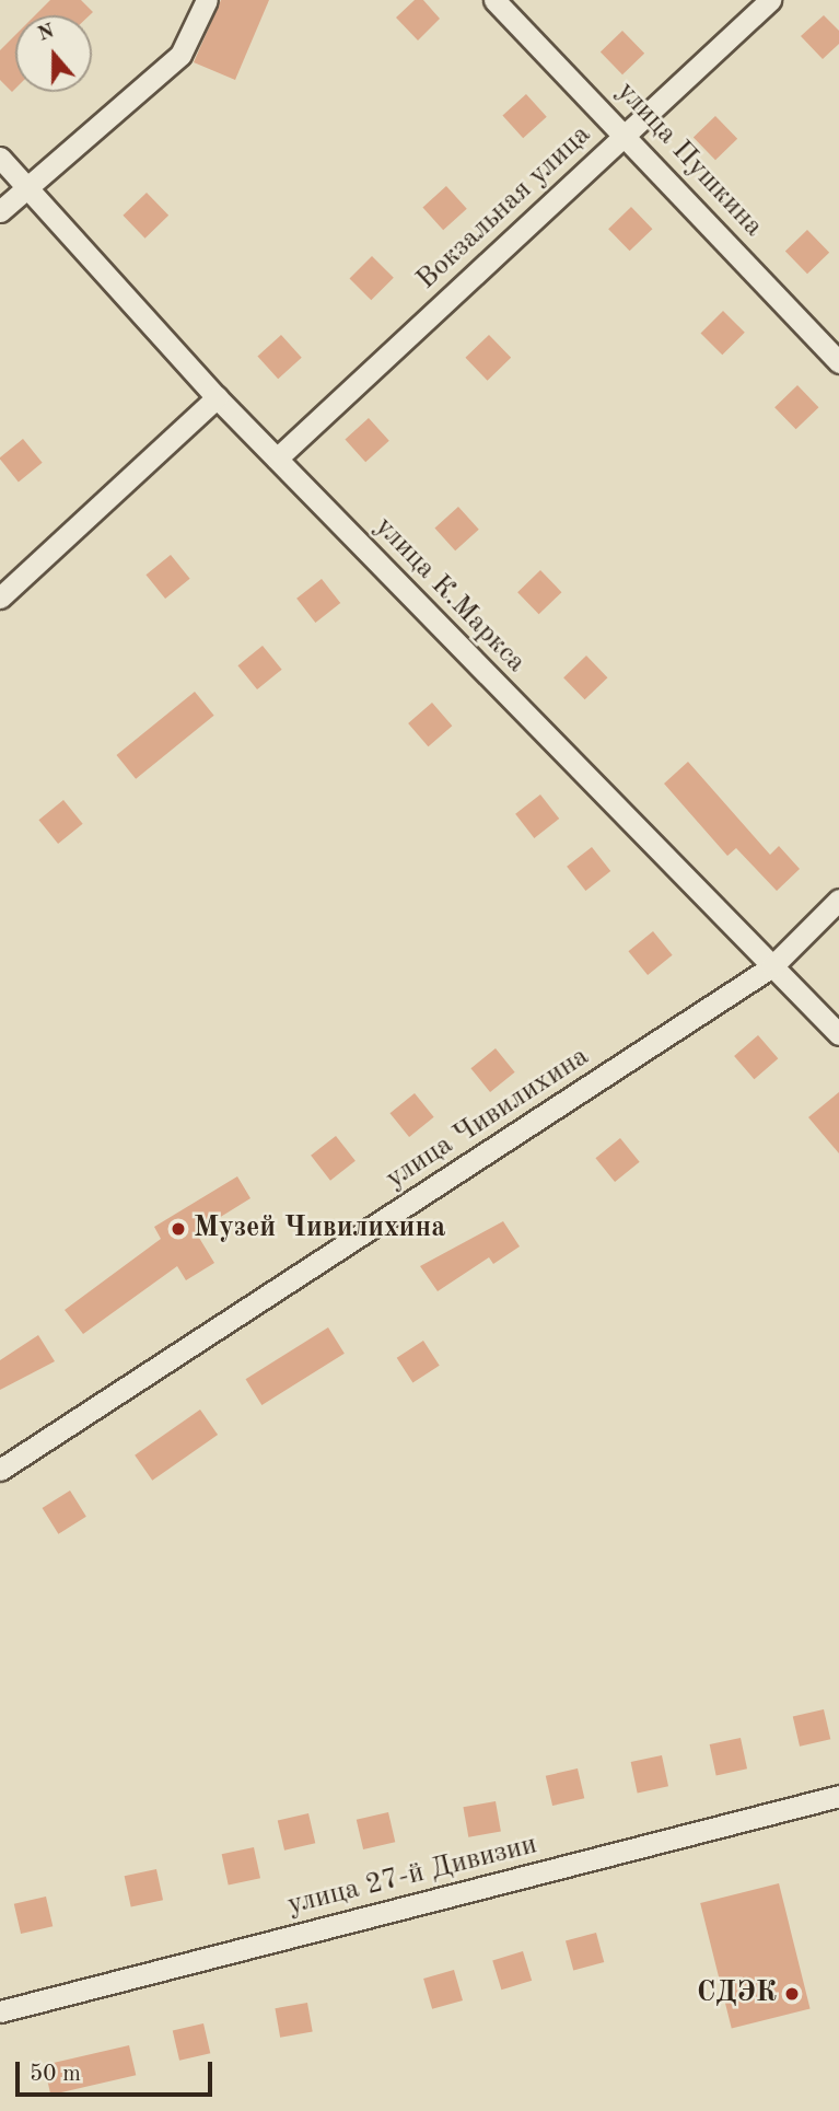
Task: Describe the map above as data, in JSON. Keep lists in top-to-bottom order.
{
  "streets": {
    "street": [
      "улица Пушкина",
      "Вокзальная улица",
      "улица К.Маркса",
      "улица Чивилихина",
      "улица 27-й Дивизии"
    ]
  },
  "crossings": [
    ["улица Пушкина", "Вокзальная улица"],
    ["Вокзальная улица", "улица К.Маркса"],
    ["улица К.Маркса", "улица Чивилихина"]
  ],
  "places": ["Музей Чивилихина", "СДЭК"],
  "scale_bar": "50 m",
  "north": "top"
}
